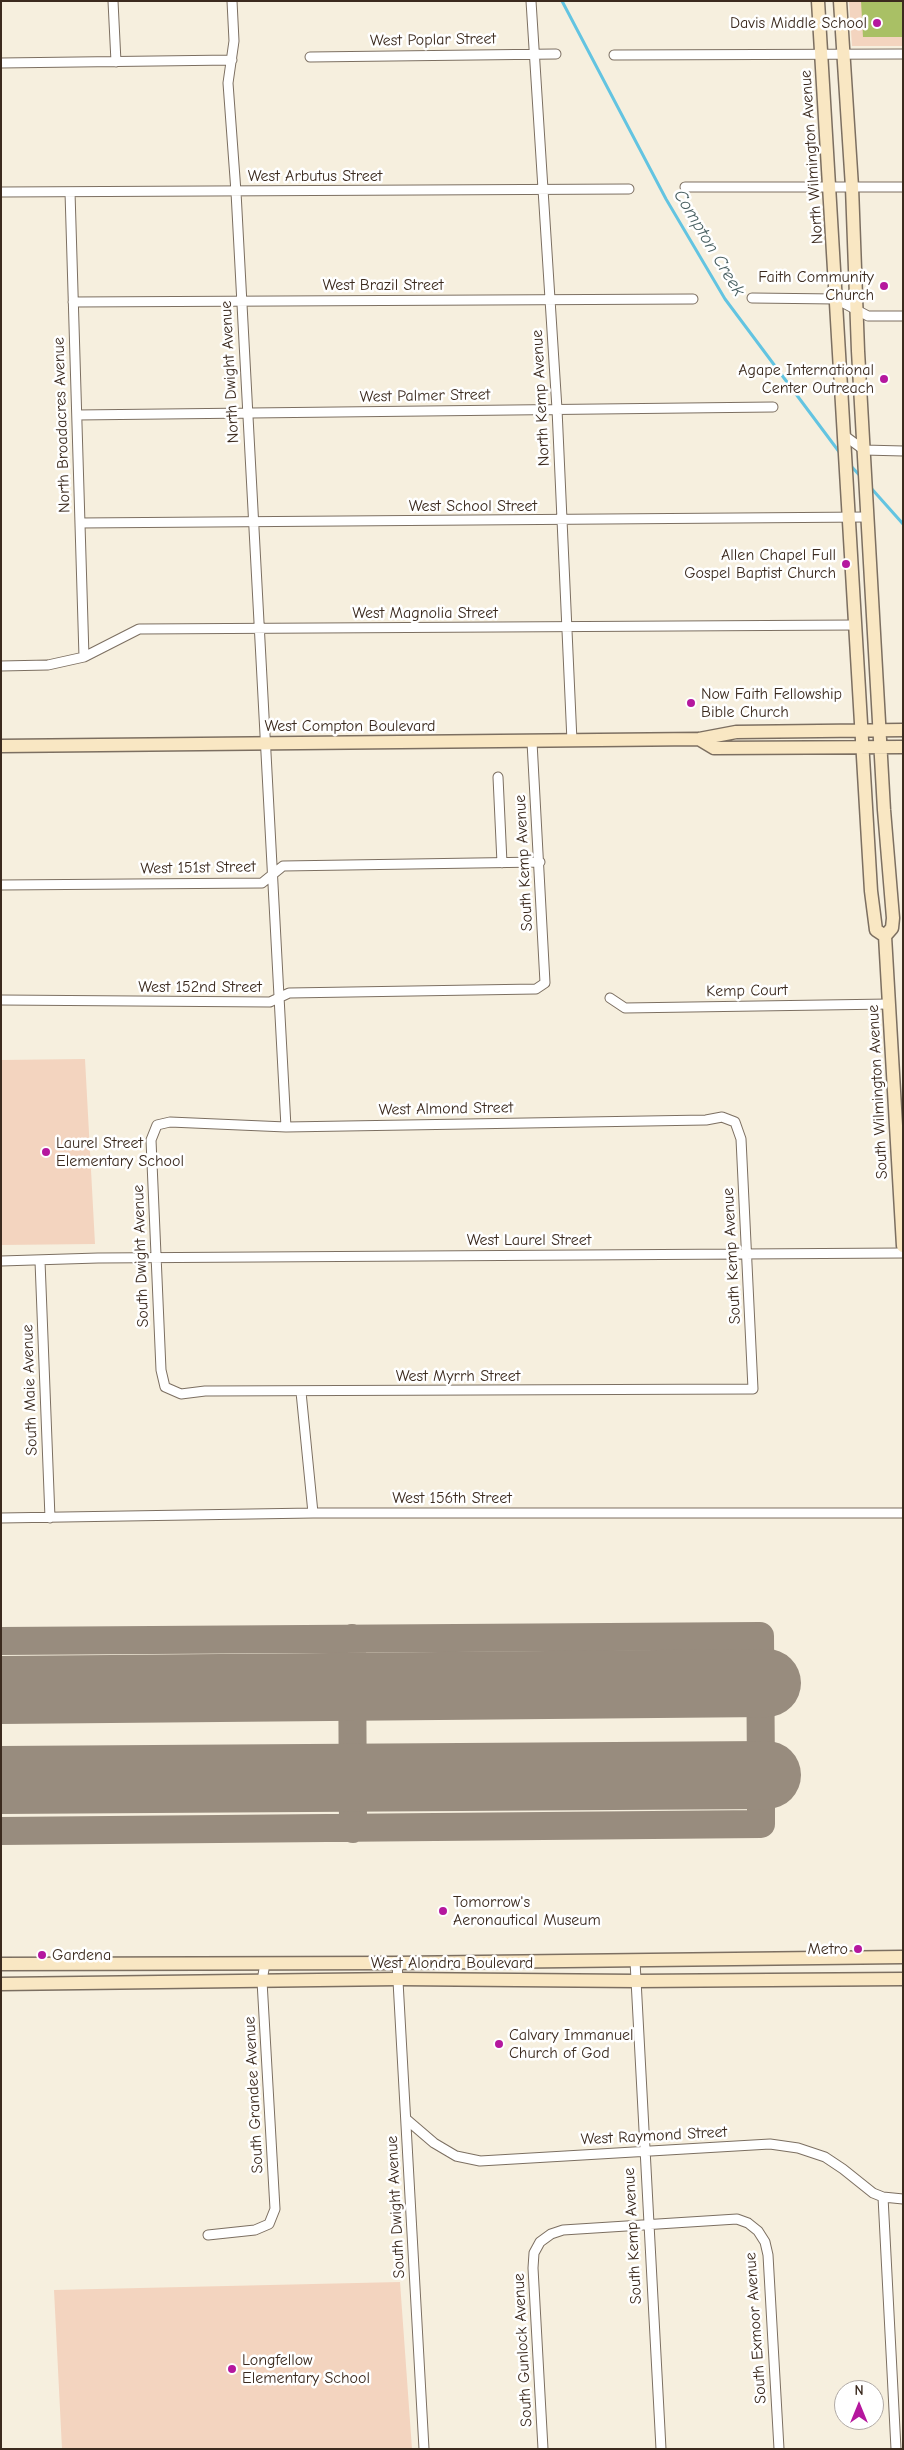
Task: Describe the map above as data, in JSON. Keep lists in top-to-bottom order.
{
  "streets": {
    "main road": [
      "North Wilmington Avenue",
      "West Compton Boulevard",
      "South Wilmington Avenue",
      "West Alondra Boulevard"
    ],
    "street": [
      "West Poplar Street",
      "West Arbutus Street",
      "West Brazil Street",
      "North Dwight Avenue",
      "West Palmer Street",
      "North Kemp Avenue",
      "North Broadacres Avenue",
      "West School Street",
      "West Magnolia Street",
      "South Kemp Avenue",
      "West 151st Street",
      "West 152nd Street",
      "Kemp Court",
      "West Almond Street",
      "West Laurel Street",
      "South Dwight Avenue",
      "West Myrrh Street",
      "South Maie Avenue",
      "West 156th Street",
      "South Grandee Avenue",
      "West Raymond Street",
      "South Exmoor Avenue",
      "South Gunlock Avenue"
    ]
  },
  "crossings": [
    ["West Poplar Street", "North Kemp Avenue"],
    ["North Wilmington Avenue", "West School Street"],
    ["North Wilmington Avenue", "West Magnolia Street"],
    ["North Wilmington Avenue", "West Compton Boulevard"],
    ["North Wilmington Avenue", "South Wilmington Avenue"],
    ["West Arbutus Street", "North Dwight Avenue"],
    ["West Arbutus Street", "North Kemp Avenue"],
    ["West Arbutus Street", "North Broadacres Avenue"],
    ["West Brazil Street", "North Dwight Avenue"],
    ["West Brazil Street", "North Kemp Avenue"],
    ["West Brazil Street", "North Broadacres Avenue"],
    ["North Dwight Avenue", "West Palmer Street"],
    ["North Dwight Avenue", "West School Street"],
    ["North Dwight Avenue", "West Magnolia Street"],
    ["North Dwight Avenue", "West Compton Boulevard"],
    ["West Palmer Street", "North Kemp Avenue"],
    ["West Palmer Street", "North Broadacres Avenue"],
    ["North Kemp Avenue", "West School Street"],
    ["North Kemp Avenue", "West Magnolia Street"],
    ["North Kemp Avenue", "West Compton Boulevard"],
    ["North Broadacres Avenue", "West School Street"],
    ["North Broadacres Avenue", "West Magnolia Street"],
    ["West Compton Boulevard", "South Kemp Avenue"],
    ["West Compton Boulevard", "South Wilmington Avenue"],
    ["South Kemp Avenue", "West 151st Street"],
    ["South Kemp Avenue", "West 152nd Street"],
    ["South Kemp Avenue", "West Almond Street"],
    ["South Kemp Avenue", "West Laurel Street"],
    ["South Kemp Avenue", "West Myrrh Street"],
    ["South Kemp Avenue", "West Alondra Boulevard"],
    ["South Kemp Avenue", "West Raymond Street"],
    ["South Kemp Avenue", "South Exmoor Avenue"],
    ["South Kemp Avenue", "South Gunlock Avenue"],
    ["Kemp Court", "South Wilmington Avenue"],
    ["West Almond Street", "South Dwight Avenue"],
    ["West Laurel Street", "South Dwight Avenue"],
    ["West Laurel Street", "South Maie Avenue"],
    ["South Dwight Avenue", "West Myrrh Street"],
    ["South Dwight Avenue", "West Alondra Boulevard"],
    ["South Dwight Avenue", "West Raymond Street"],
    ["South Maie Avenue", "West 156th Street"],
    ["West Alondra Boulevard", "South Grandee Avenue"],
    ["South Exmoor Avenue", "South Gunlock Avenue"]
  ],
  "water": ["Compton Creek"],
  "places": [
    "Davis Middle School",
    "Faith Community Church",
    "Agape International Center Outreach",
    "Allen Chapel Full Gospel Baptist Church",
    "Now Faith Fellowship Bible Church",
    "Laurel Street Elementary School",
    "Tomorrow's Aeronautical Museum",
    "Metro",
    "Gardena",
    "Calvary Immanuel Church of God",
    "Longfellow Elementary School"
  ],
  "north": "top"
}
